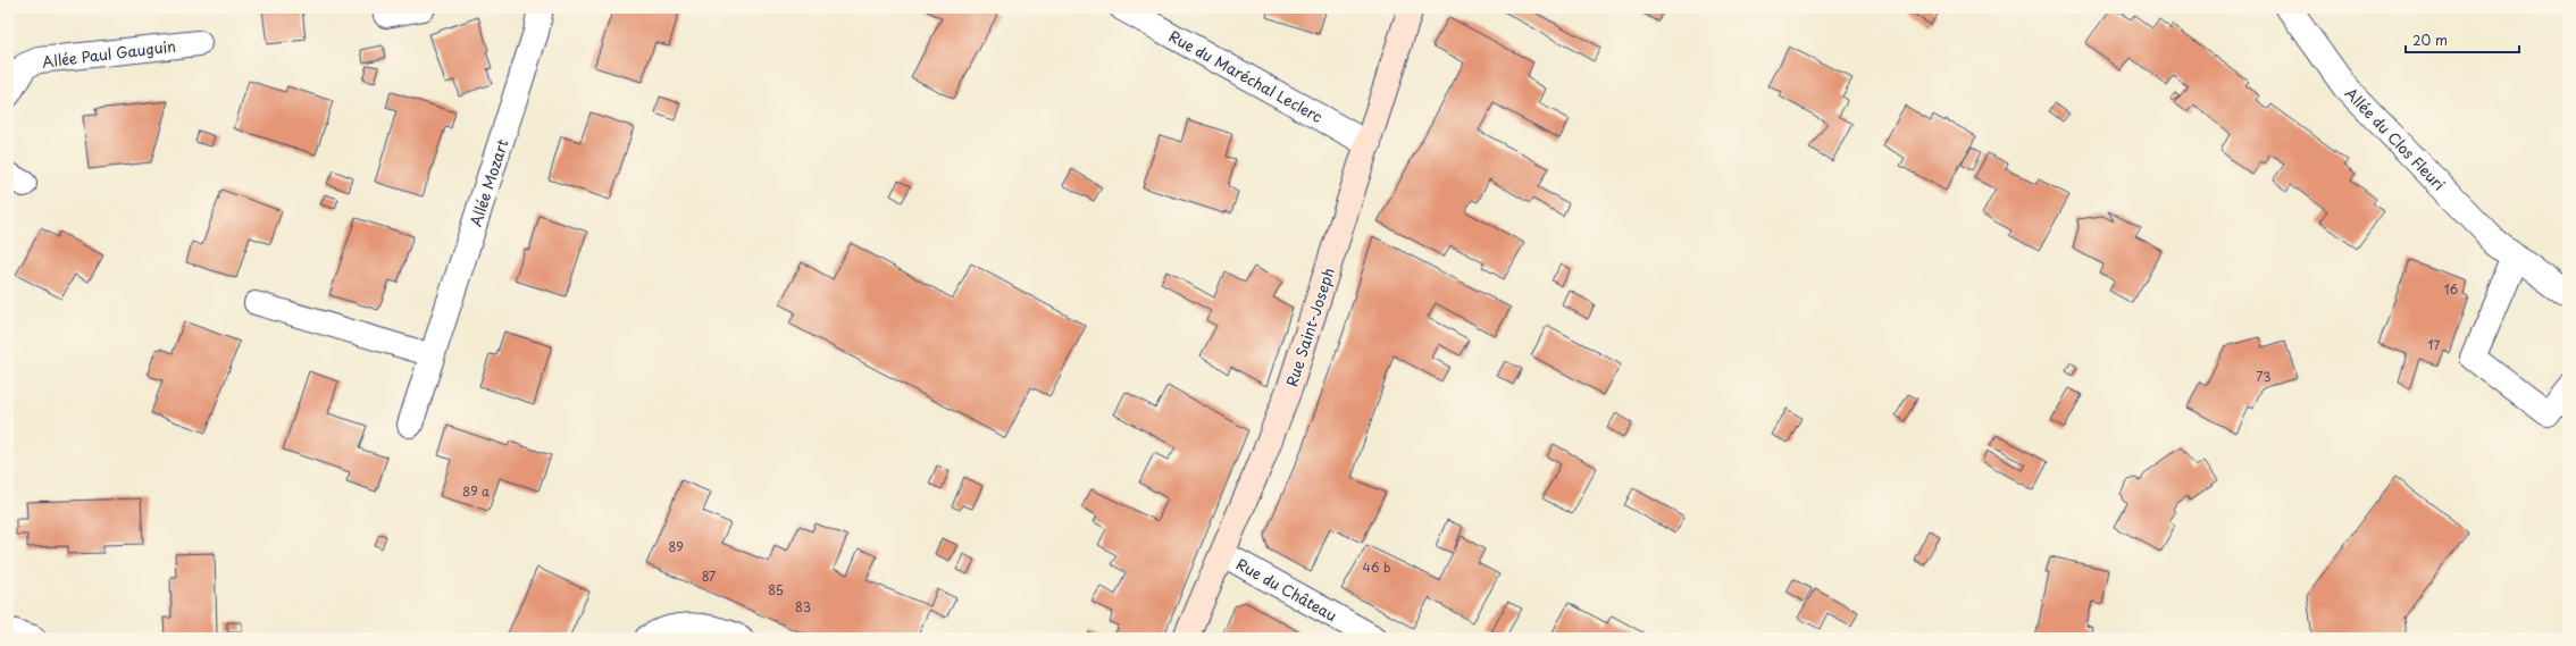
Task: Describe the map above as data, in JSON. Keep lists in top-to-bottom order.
{
  "streets": {
    "street": [
      "Allée Paul Gauguin",
      "Rue du Maréchal Leclerc",
      "Allée du Clos Fleuri",
      "Allée Mozart",
      "Rue Saint-Joseph",
      "Rue du Château"
    ]
  },
  "crossings": [
    ["Rue du Maréchal Leclerc", "Rue Saint-Joseph"],
    ["Rue Saint-Joseph", "Rue du Château"]
  ],
  "house_numbers": [
    "16",
    "17",
    "73",
    "89 a",
    "89",
    "46 b",
    "87",
    "85",
    "83"
  ],
  "scale_bar": "20 m"
}
